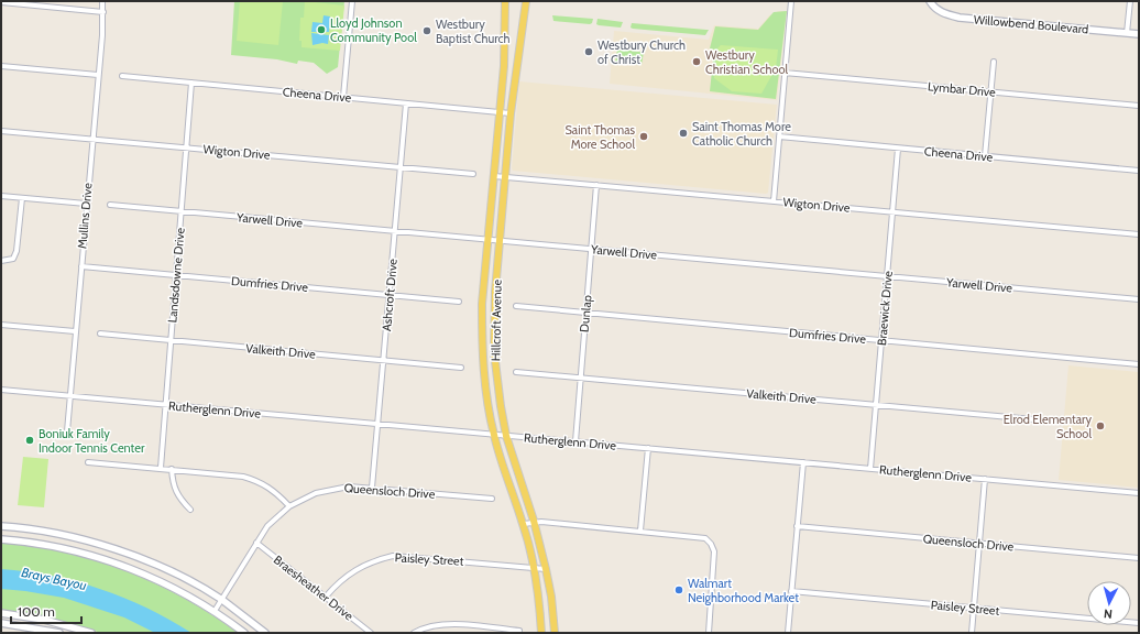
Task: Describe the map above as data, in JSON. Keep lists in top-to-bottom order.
{
  "streets": {
    "main road": ["Willowbend Boulevard", "Hillcroft Avenue"],
    "street": [
      "Lymbar Drive",
      "Cheena Drive",
      "Wigton Drive",
      "Mullins Drive",
      "Yarwell Drive",
      "Landsdowne Drive",
      "Dumfries Drive",
      "Ashcroft Drive",
      "Braewick Drive",
      "Dunlap",
      "Valkeith Drive",
      "Rutherglenn Drive",
      "Queensloch Drive",
      "Paisley Street",
      "Braesheather Drive"
    ]
  },
  "crossings": [
    ["Cheena Drive", "Landsdowne Drive"],
    ["Cheena Drive", "Ashcroft Drive"],
    ["Cheena Drive", "Braewick Drive"],
    ["Cheena Drive", "Hillcroft Avenue"],
    ["Wigton Drive", "Mullins Drive"],
    ["Wigton Drive", "Landsdowne Drive"],
    ["Wigton Drive", "Ashcroft Drive"],
    ["Wigton Drive", "Braewick Drive"],
    ["Wigton Drive", "Dunlap"],
    ["Wigton Drive", "Hillcroft Avenue"],
    ["Mullins Drive", "Dumfries Drive"],
    ["Mullins Drive", "Rutherglenn Drive"],
    ["Yarwell Drive", "Landsdowne Drive"],
    ["Yarwell Drive", "Ashcroft Drive"],
    ["Yarwell Drive", "Braewick Drive"],
    ["Yarwell Drive", "Dunlap"],
    ["Yarwell Drive", "Hillcroft Avenue"],
    ["Landsdowne Drive", "Dumfries Drive"],
    ["Landsdowne Drive", "Valkeith Drive"],
    ["Landsdowne Drive", "Rutherglenn Drive"],
    ["Dumfries Drive", "Ashcroft Drive"],
    ["Dumfries Drive", "Braewick Drive"],
    ["Dumfries Drive", "Dunlap"],
    ["Ashcroft Drive", "Valkeith Drive"],
    ["Ashcroft Drive", "Rutherglenn Drive"],
    ["Ashcroft Drive", "Queensloch Drive"],
    ["Braewick Drive", "Valkeith Drive"],
    ["Braewick Drive", "Rutherglenn Drive"],
    ["Dunlap", "Valkeith Drive"],
    ["Dunlap", "Rutherglenn Drive"],
    ["Hillcroft Avenue", "Rutherglenn Drive"],
    ["Hillcroft Avenue", "Paisley Street"],
    ["Queensloch Drive", "Braesheather Drive"],
    ["Paisley Street", "Braesheather Drive"]
  ],
  "water": ["Brays Bayou"],
  "places": [
    "Lloyd Johnson Community Pool",
    "Westbury Baptist Church",
    "Westbury Church of Christ",
    "Westbury Christian School",
    "Saint Thomas More Catholic Church",
    "Saint Thomas More School",
    "Elrod Elementary School",
    "Boniuk Family Indoor Tennis Center",
    "Walmart Neighborhood Market"
  ],
  "scale_bar": "100 m",
  "north": "bottom"
}
